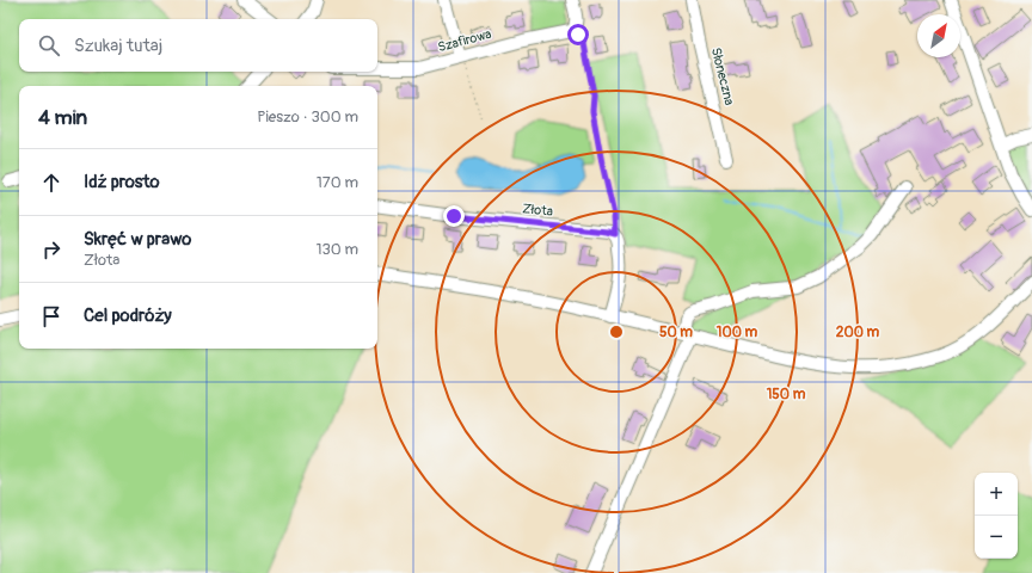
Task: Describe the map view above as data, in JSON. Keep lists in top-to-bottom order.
{
  "streets": {
    "street": ["Szafirowa", "Słoneczna", "Złota"]
  },
  "north": "top right",
  "page": {
    "search": "Szukaj tutaj",
    "heading": ["4 min", "Pieszo · 300 m"],
    "list": [
      ["Idź prosto", "170 m"],
      ["Skręć w prawo", "Złota", "130 m"],
      "Cel podróży"
    ],
    "map_buttons": ["+", "−"]
  },
  "rings": [
    "50 m",
    "100 m",
    "200 m",
    "150 m"
  ]
}
